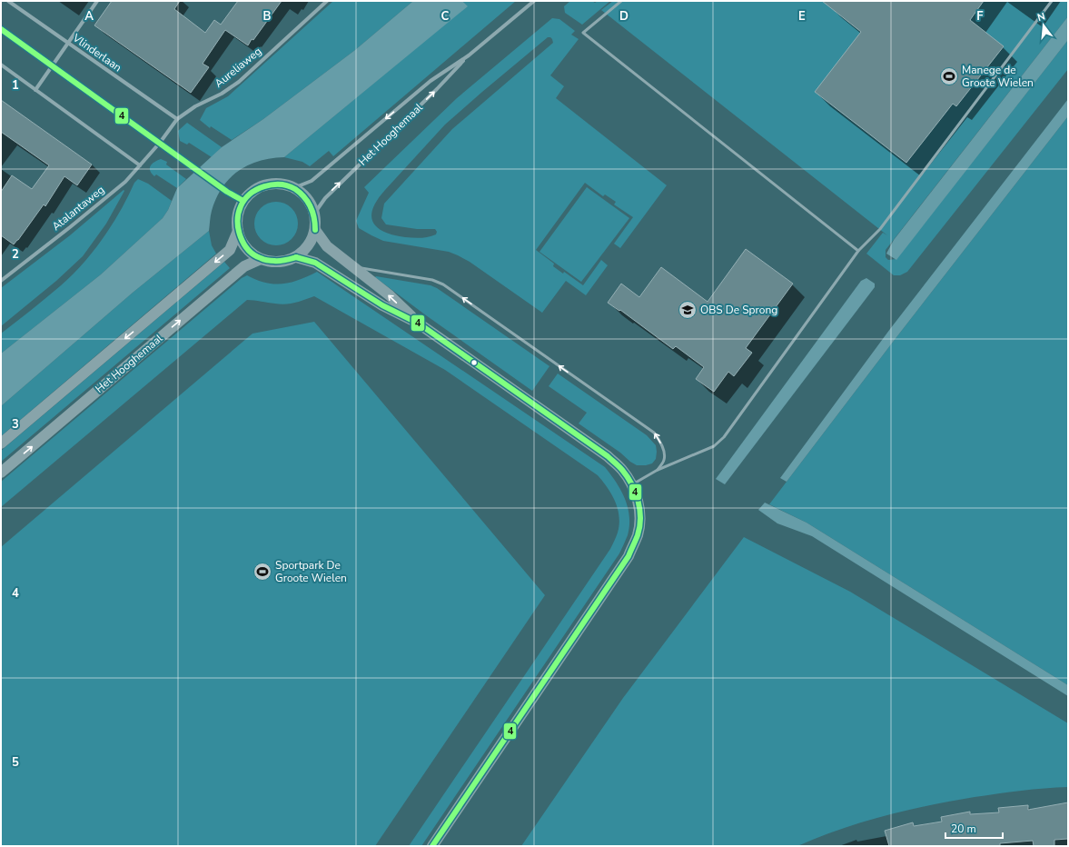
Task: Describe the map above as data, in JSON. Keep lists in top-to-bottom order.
{
  "streets": {
    "street": [
      "Vlinderlaan",
      "Aureliaweg",
      "Het Hooghemaal",
      "Atalantaweg"
    ]
  },
  "crossings": [
    ["Vlinderlaan", "Aureliaweg"],
    ["Aureliaweg", "Atalantaweg"]
  ],
  "places": {
    "sports": ["Manege de Groote Wielen", "Sportpark De Groote Wielen"],
    "school or university": ["OBS De Sprong"]
  },
  "lines": ["transit line 4"],
  "scale_bar": "20 m",
  "north": "top",
  "grid": {
    "columns": [
      "A",
      "B",
      "C",
      "D",
      "E",
      "F"
    ],
    "rows": [
      "1",
      "2",
      "3",
      "4",
      "5"
    ]
  }
}
